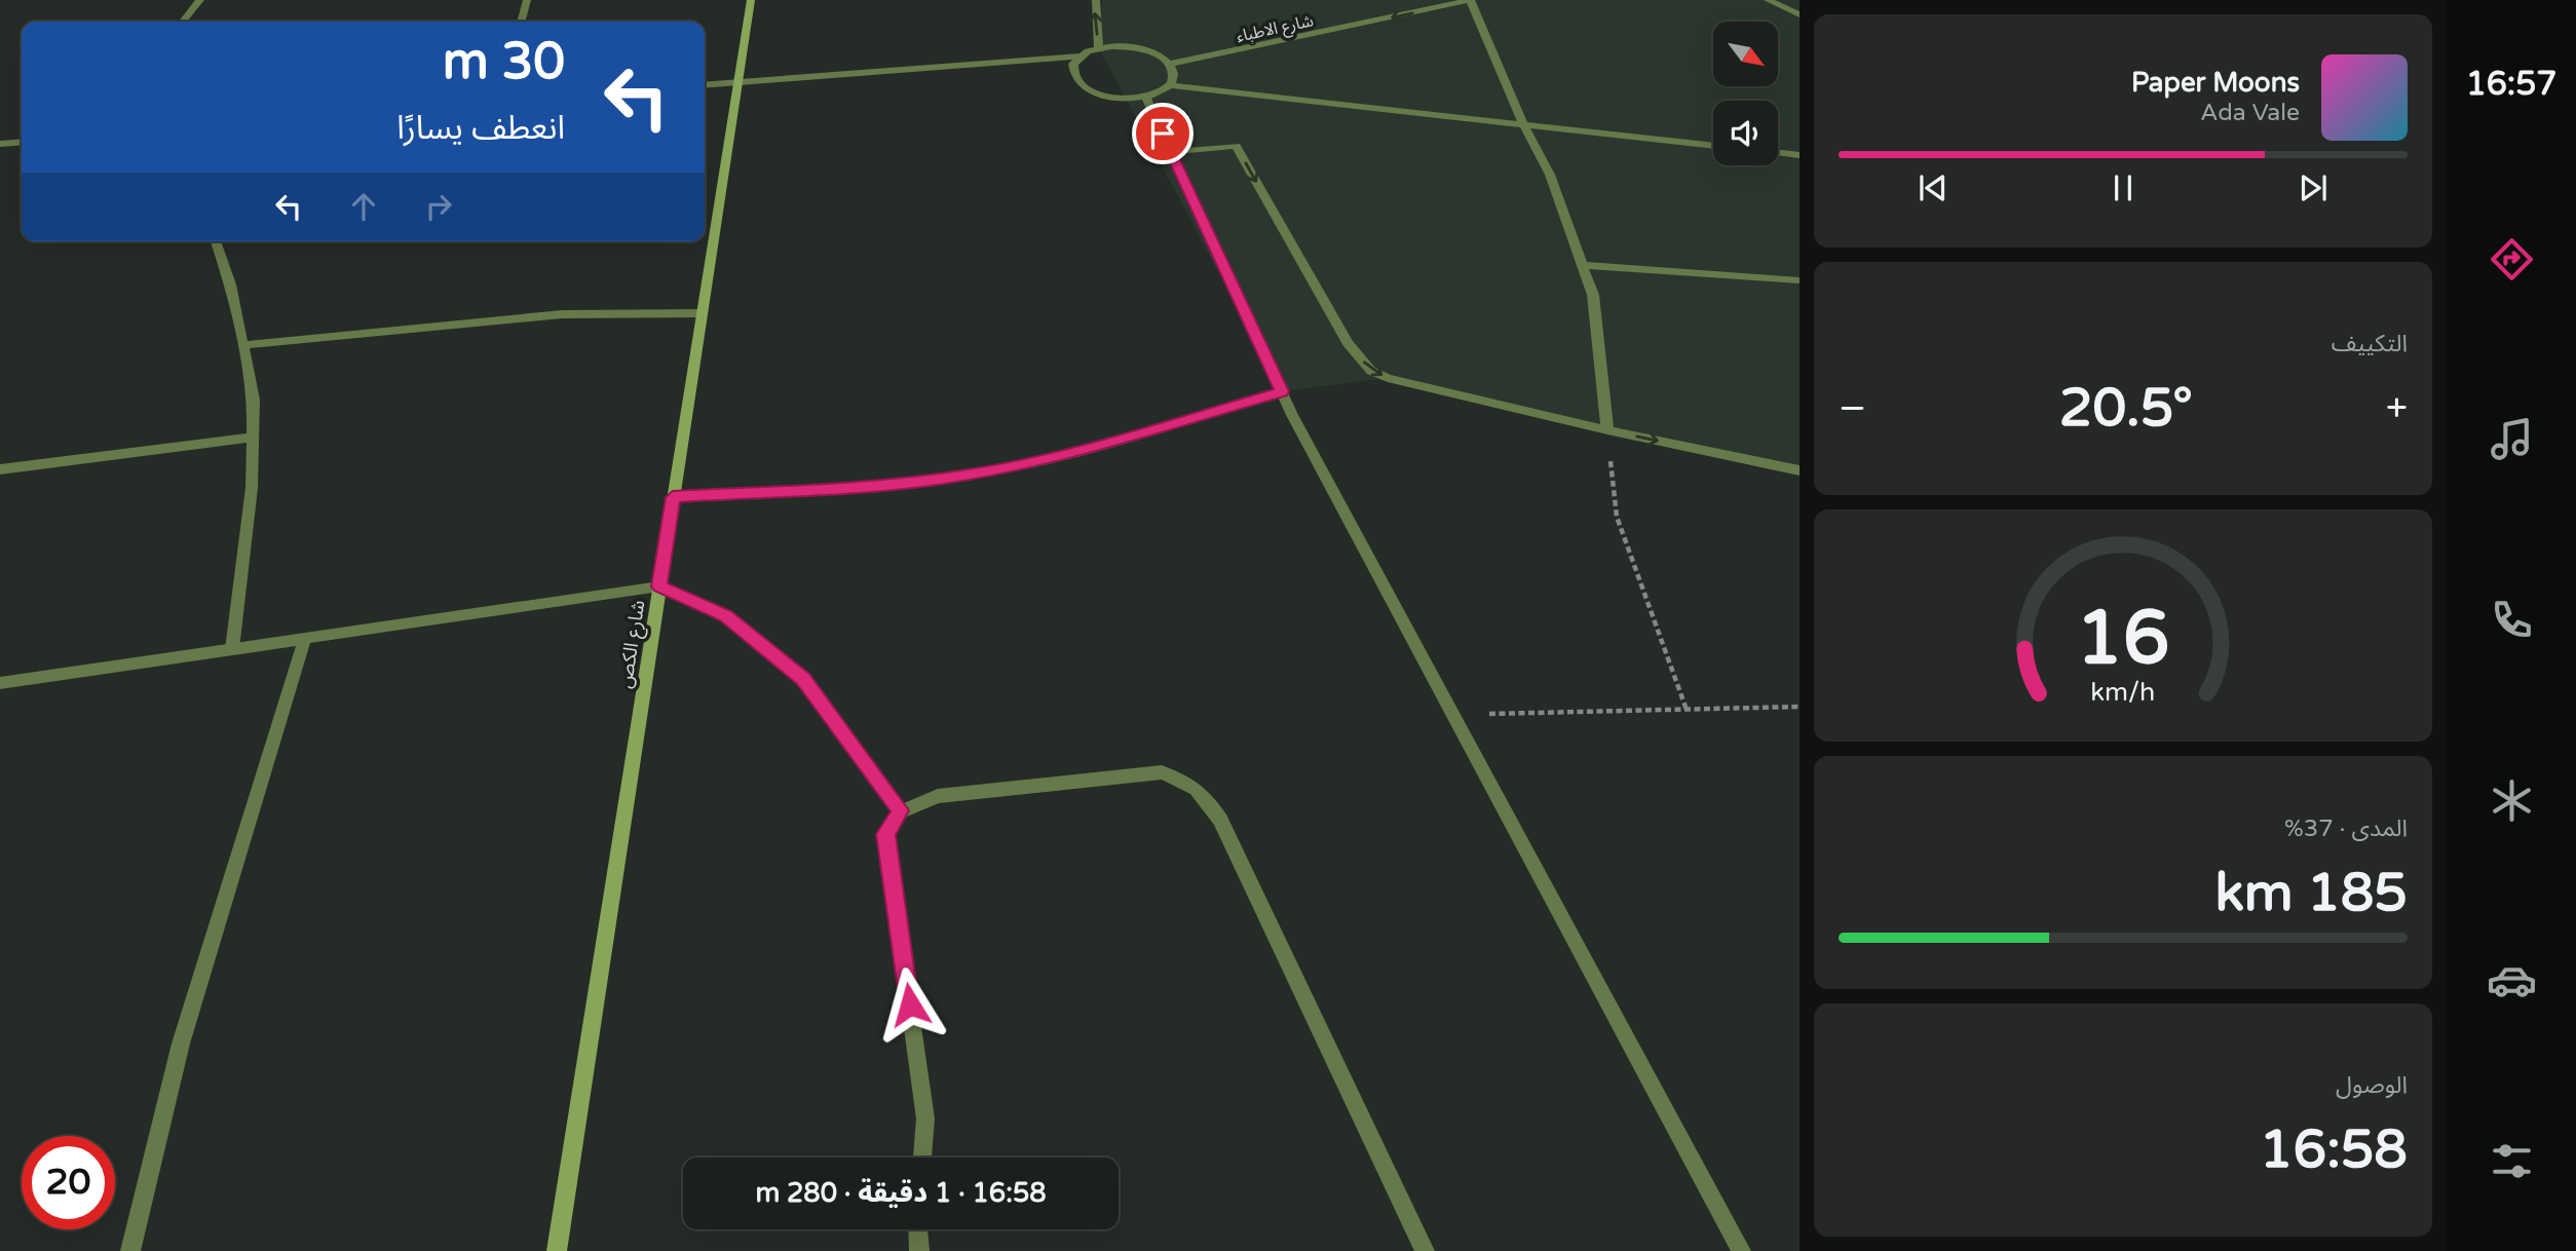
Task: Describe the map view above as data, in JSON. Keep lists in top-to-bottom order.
{
  "streets": {
    "street": ["شارع الاطباء", "شارع الكص"]
  },
  "north": "bottom right",
  "page": {
    "tabs": "16:57",
    "turn": ["30 m", "انعطف يسارًا"],
    "song": ["Paper Moons", "Ada Vale"],
    "tile": [
      "التكييف",
      ["المدى · 37%", "185 km"],
      ["الوصول", "16:58"]
    ],
    "heat": ["−", "20.5°", "+"],
    "limit": "20",
    "trip": "16:58 · 1 دقيقة · 280 m",
    "gauge": ["16", "km/h"]
  }
}
